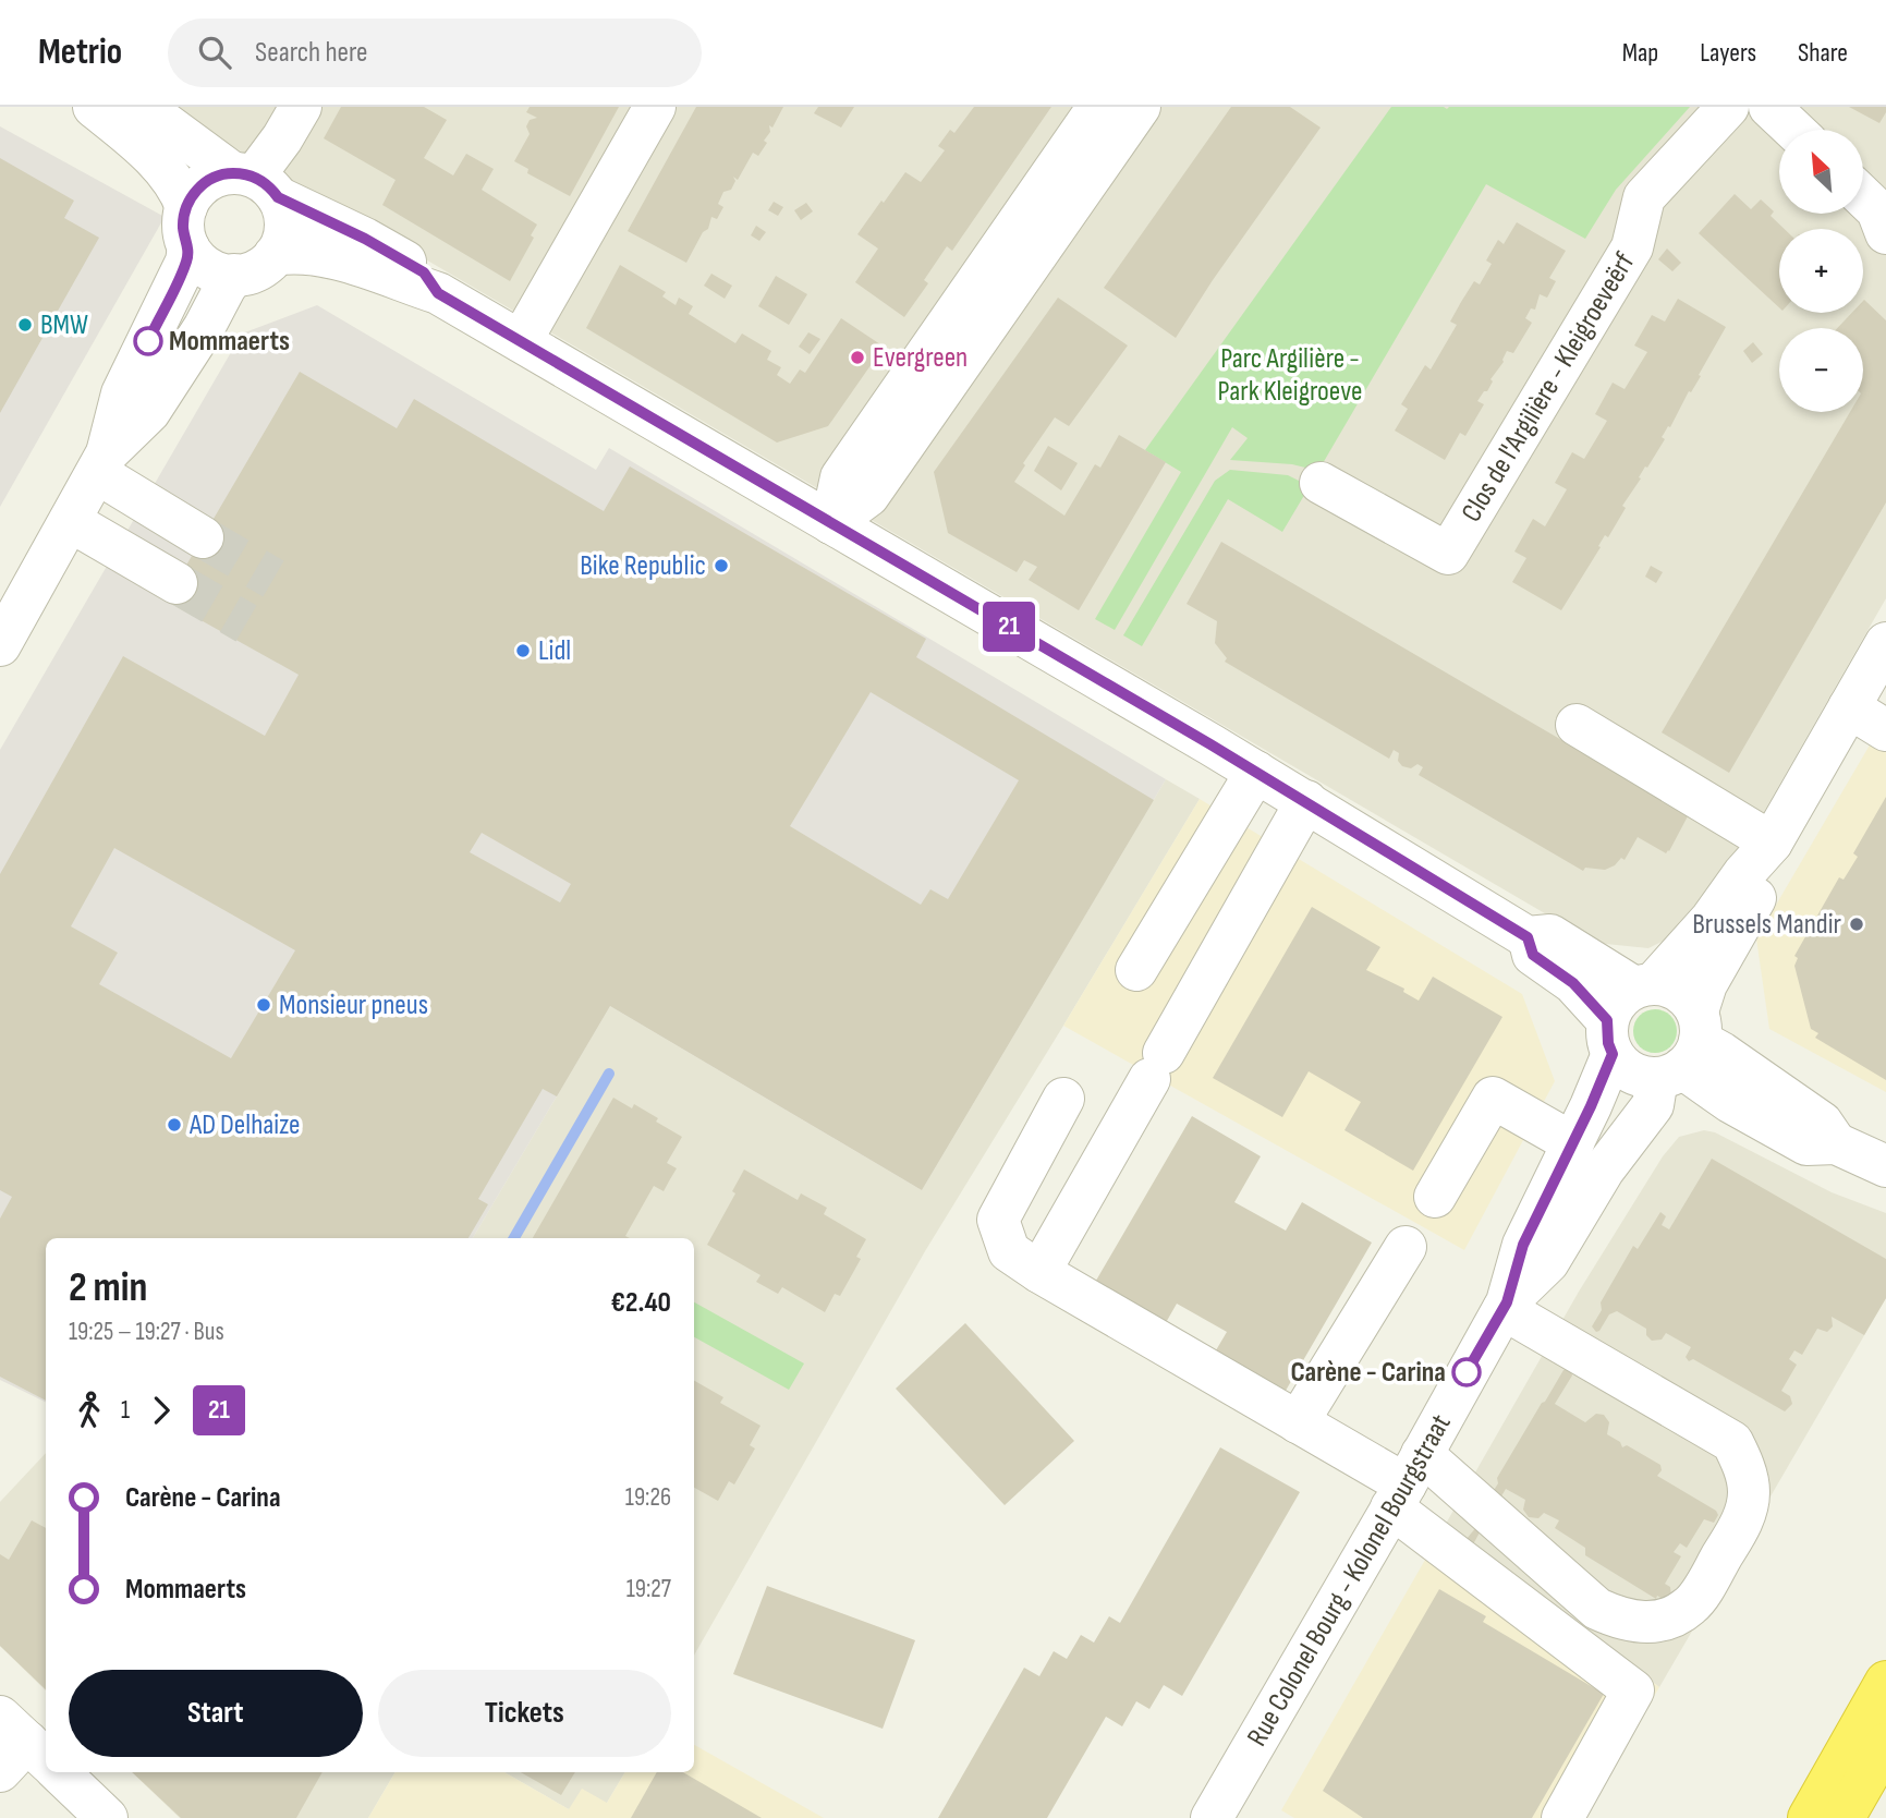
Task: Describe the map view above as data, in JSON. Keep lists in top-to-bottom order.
{
  "streets": {
    "street": ["Clos de l'Argilière - Kleigroeveërf", "Rue Colonel Bourg - Kolonel Bourgstraat"]
  },
  "parks": ["Parc Argilière - Park Kleigroeve"],
  "places": [
    "BMW",
    "Mommaerts",
    "Evergreen",
    "Bike Republic",
    "Lidl",
    "Brussels Mandir",
    "Monsieur pneus",
    "AD Delhaize",
    "Carène - Carina"
  ],
  "lines": ["bus line 21"],
  "north": "top left",
  "page": {
    "header": "Metrio",
    "search": "Search here",
    "nav": ["Map", "Layers", "Share"],
    "on_map": "21",
    "map_buttons": ["+", "−"],
    "heading": ["2 min", "19:25 – 19:27 · Bus", "€2.40"],
    "legs": ["1", "21"],
    "list": [
      {
        "name": "Carène - Carina",
        "value": "19:26"
      },
      {
        "name": "Mommaerts",
        "value": "19:27"
      }
    ],
    "buttons": ["Start", "Tickets"]
  }
}
